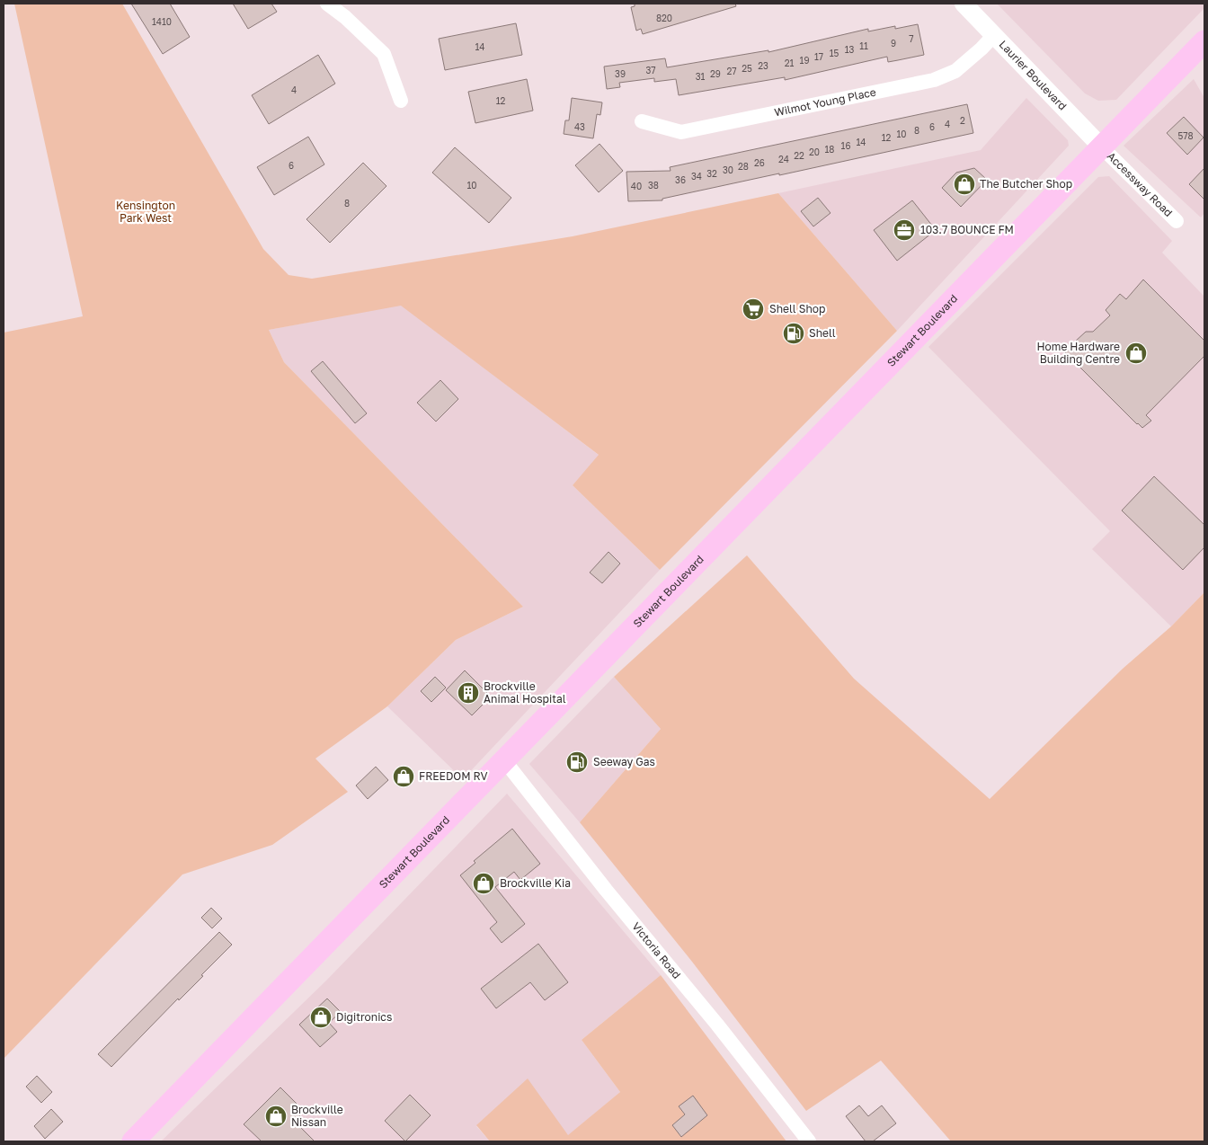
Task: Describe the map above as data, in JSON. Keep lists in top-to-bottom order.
{
  "streets": {
    "main road": ["Stewart Boulevard"],
    "street": [
      "Laurier Boulevard",
      "Wilmot Young Place",
      "Accessway Road",
      "Victoria Road"
    ]
  },
  "crossings": [
    ["Laurier Boulevard", "Wilmot Young Place"],
    ["Laurier Boulevard", "Accessway Road"],
    ["Laurier Boulevard", "Stewart Boulevard"],
    ["Accessway Road", "Stewart Boulevard"],
    ["Stewart Boulevard", "Victoria Road"]
  ],
  "parks": ["Kensington Park West"],
  "places": {
    "shop": [
      "The Butcher Shop",
      "Home Hardware Building Centre",
      "FREEDOM RV",
      "Brockville Kia",
      "Digitronics",
      "Brockville Nissan"
    ],
    "office": ["103.7 BOUNCE FM"],
    "supermarket": ["Shell Shop"],
    "fuel station": ["Shell", "Seeway Gas"],
    "building": ["Brockville Animal Hospital"]
  },
  "house_numbers": [
    "820",
    "1410",
    "7",
    "9",
    "11",
    "14",
    "13",
    "15",
    "17",
    "19",
    "21",
    "23",
    "25",
    "37",
    "27",
    "39",
    "29",
    "31",
    "4",
    "12",
    "2",
    "4",
    "43",
    "6",
    "8",
    "10",
    "578",
    "12",
    "14",
    "16",
    "18",
    "20",
    "22",
    "24",
    "26",
    "6",
    "28",
    "30",
    "32",
    "34",
    "36",
    "10",
    "38",
    "40",
    "8"
  ]
}
